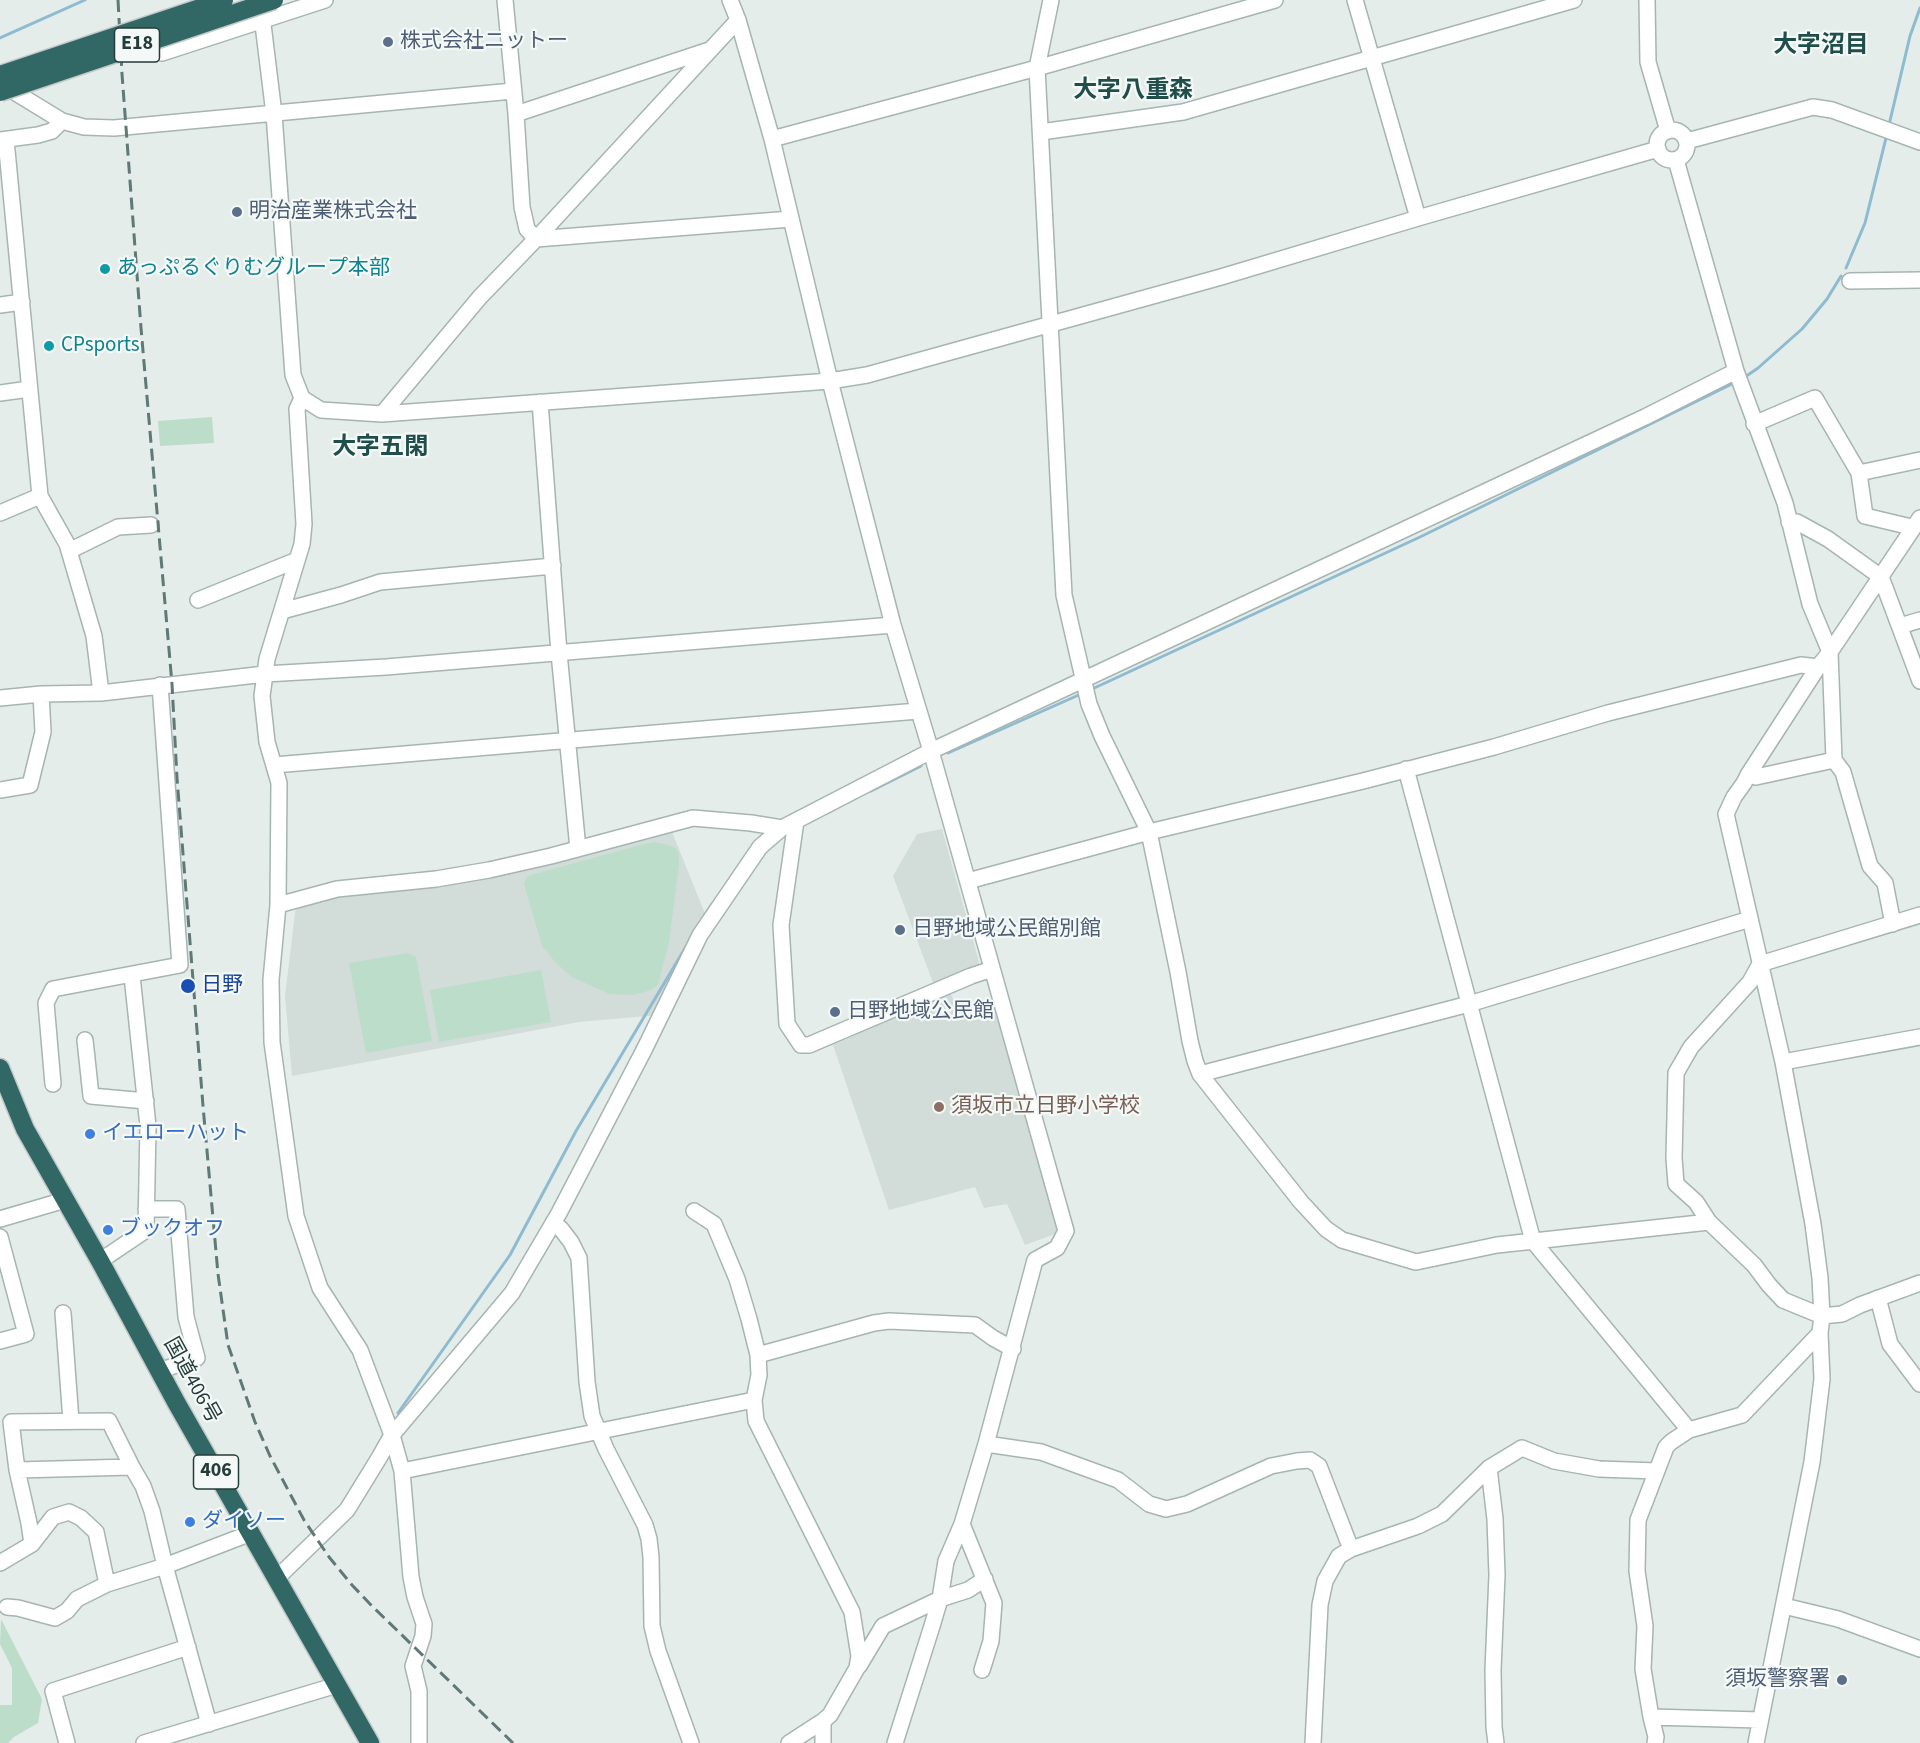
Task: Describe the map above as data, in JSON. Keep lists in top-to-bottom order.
{
  "streets": {
    "highway": ["E18", "国道406号", "406"]
  },
  "districts": ["大字沼目", "大字八重森", "大字五閑"],
  "places": [
    "株式会社ニットー",
    "明治産業株式会社",
    "あっぷるぐりむグループ本部",
    "CPsports",
    "日野地域公民館別館",
    "日野",
    "日野地域公民館",
    "須坂市立日野小学校",
    "イエローハット",
    "ブックオフ",
    "ダイソー",
    "須坂警察署"
  ]
}
